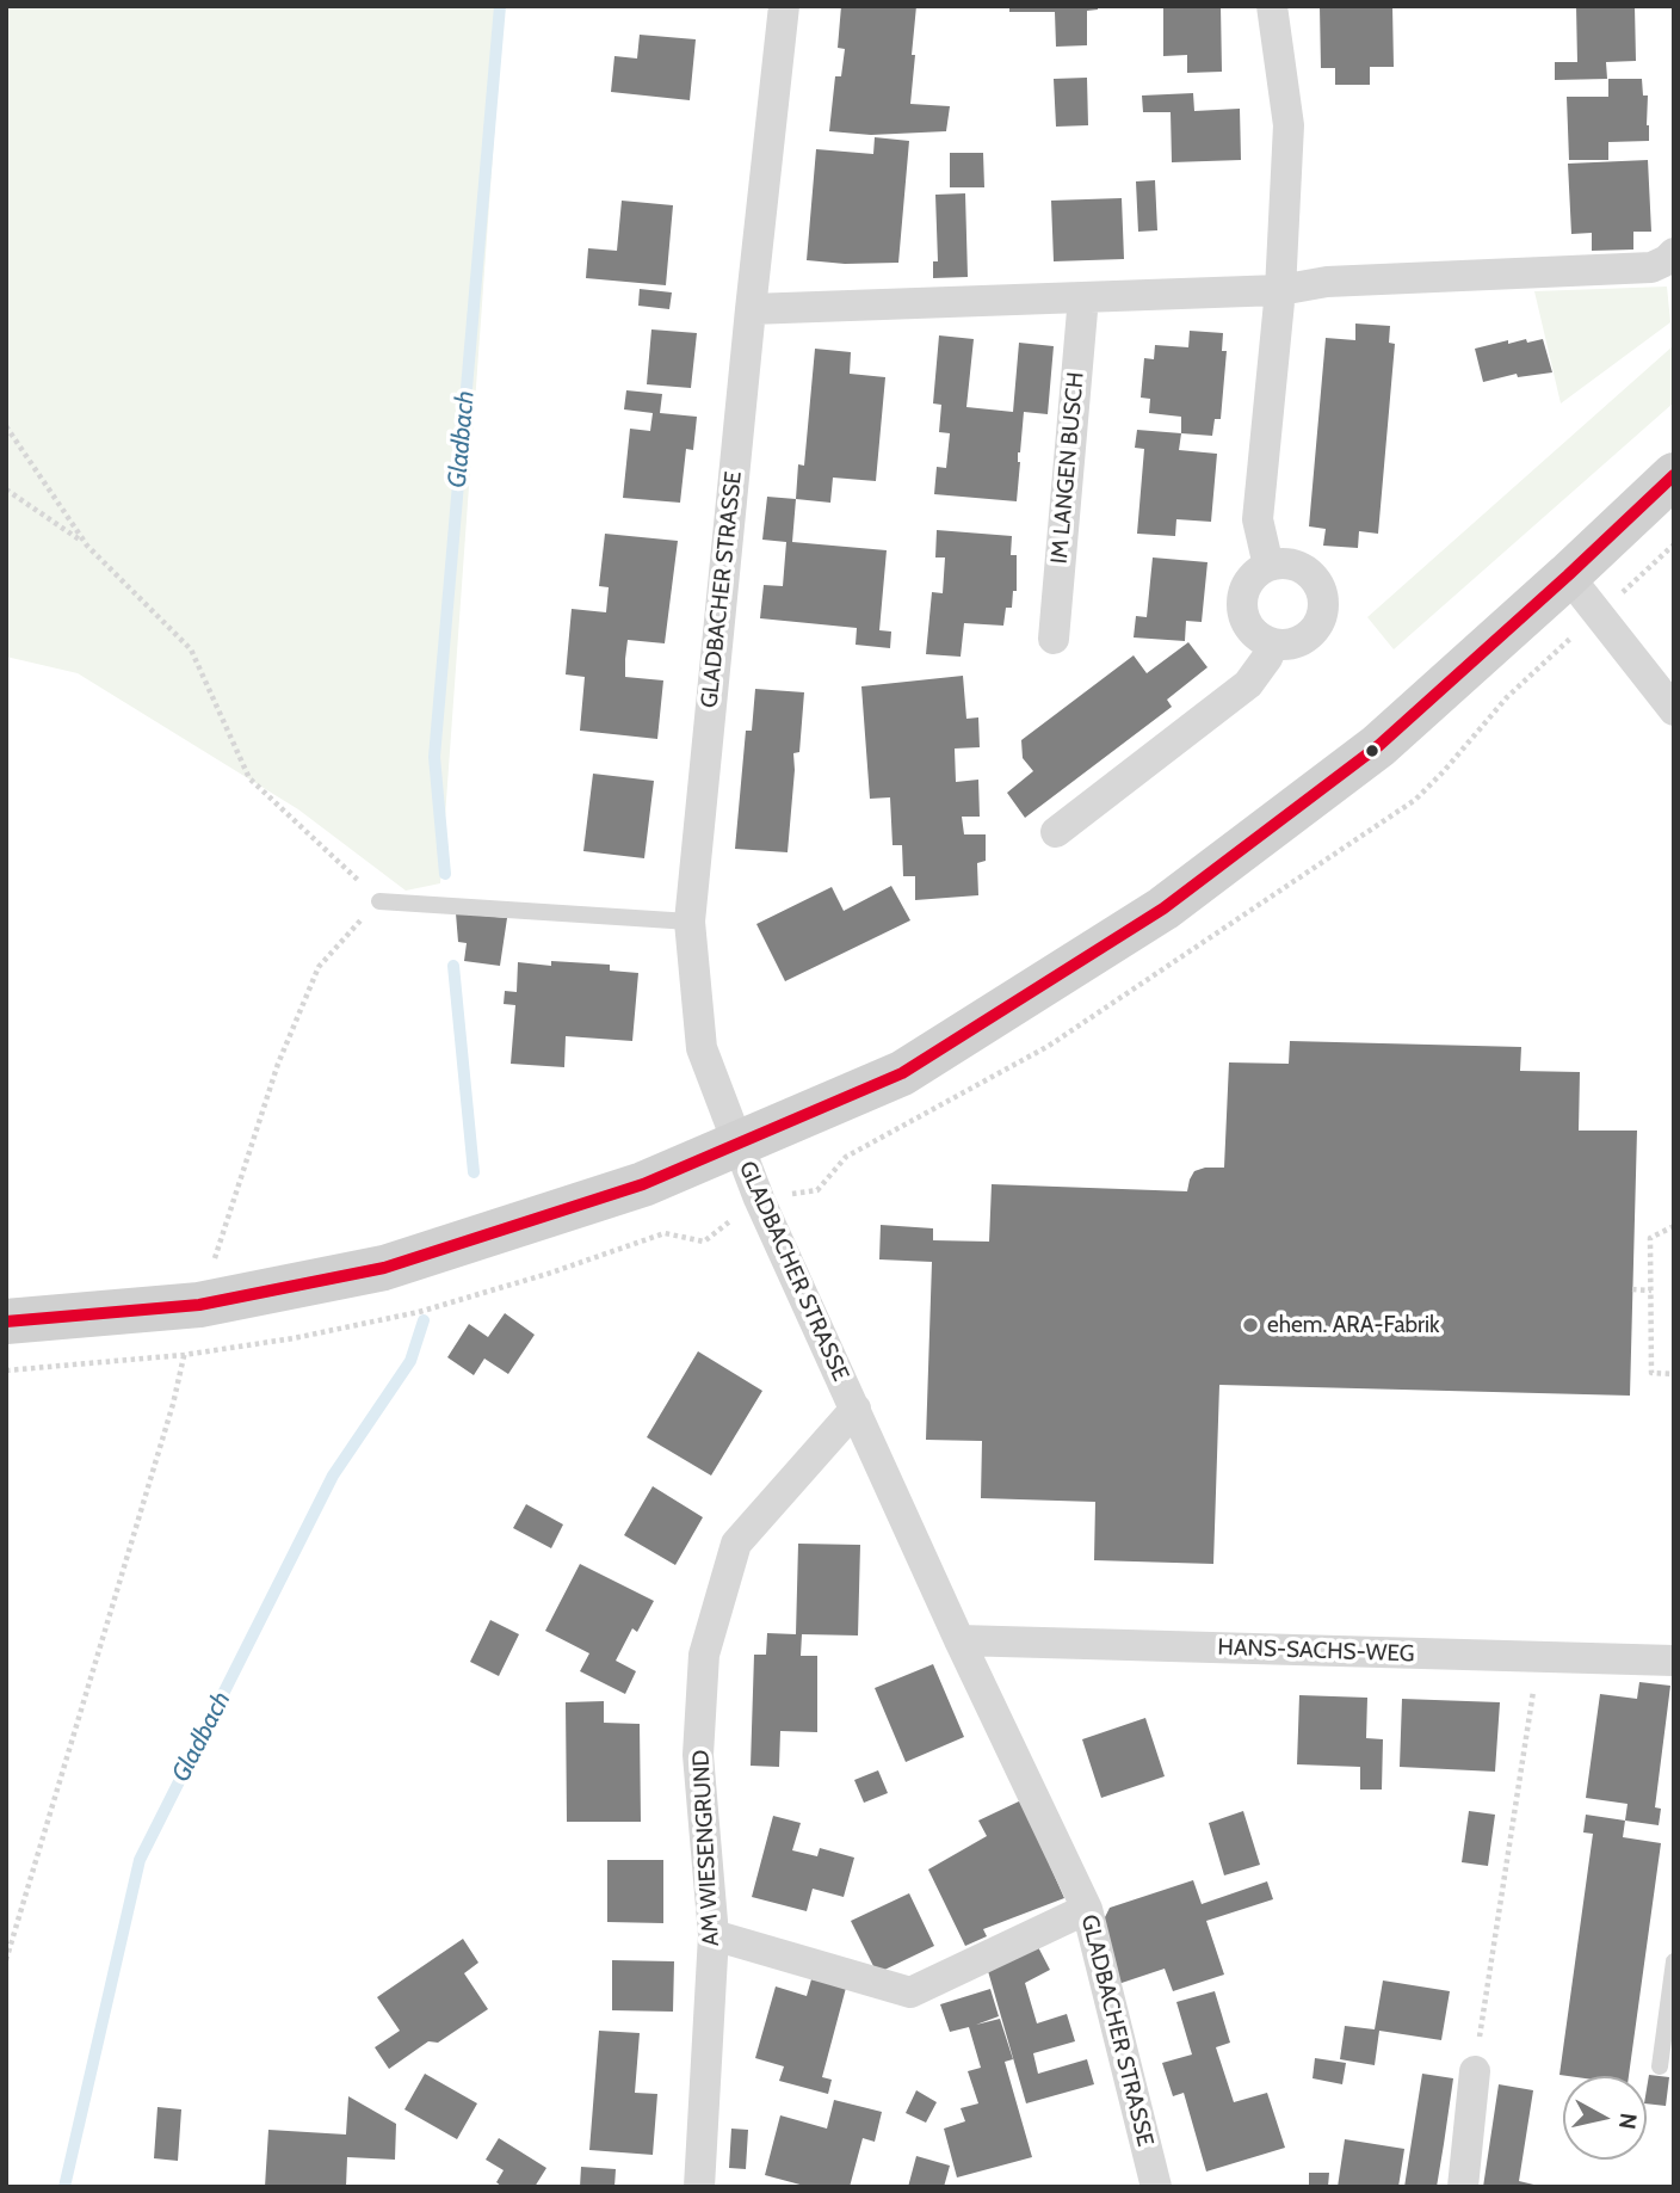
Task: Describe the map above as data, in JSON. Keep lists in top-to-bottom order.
{
  "streets": {
    "street": [
      "IM LANGEN BUSCH",
      "GLADBACHER STRASSE",
      "HANS-SACHS-WEG",
      "AM WIESENGRUND"
    ]
  },
  "crossings": [
    ["GLADBACHER STRASSE", "HANS-SACHS-WEG"],
    ["GLADBACHER STRASSE", "AM WIESENGRUND"]
  ],
  "water": ["Gladbach"],
  "places": ["ehem. ARA-Fabrik"],
  "north": "right"
}
